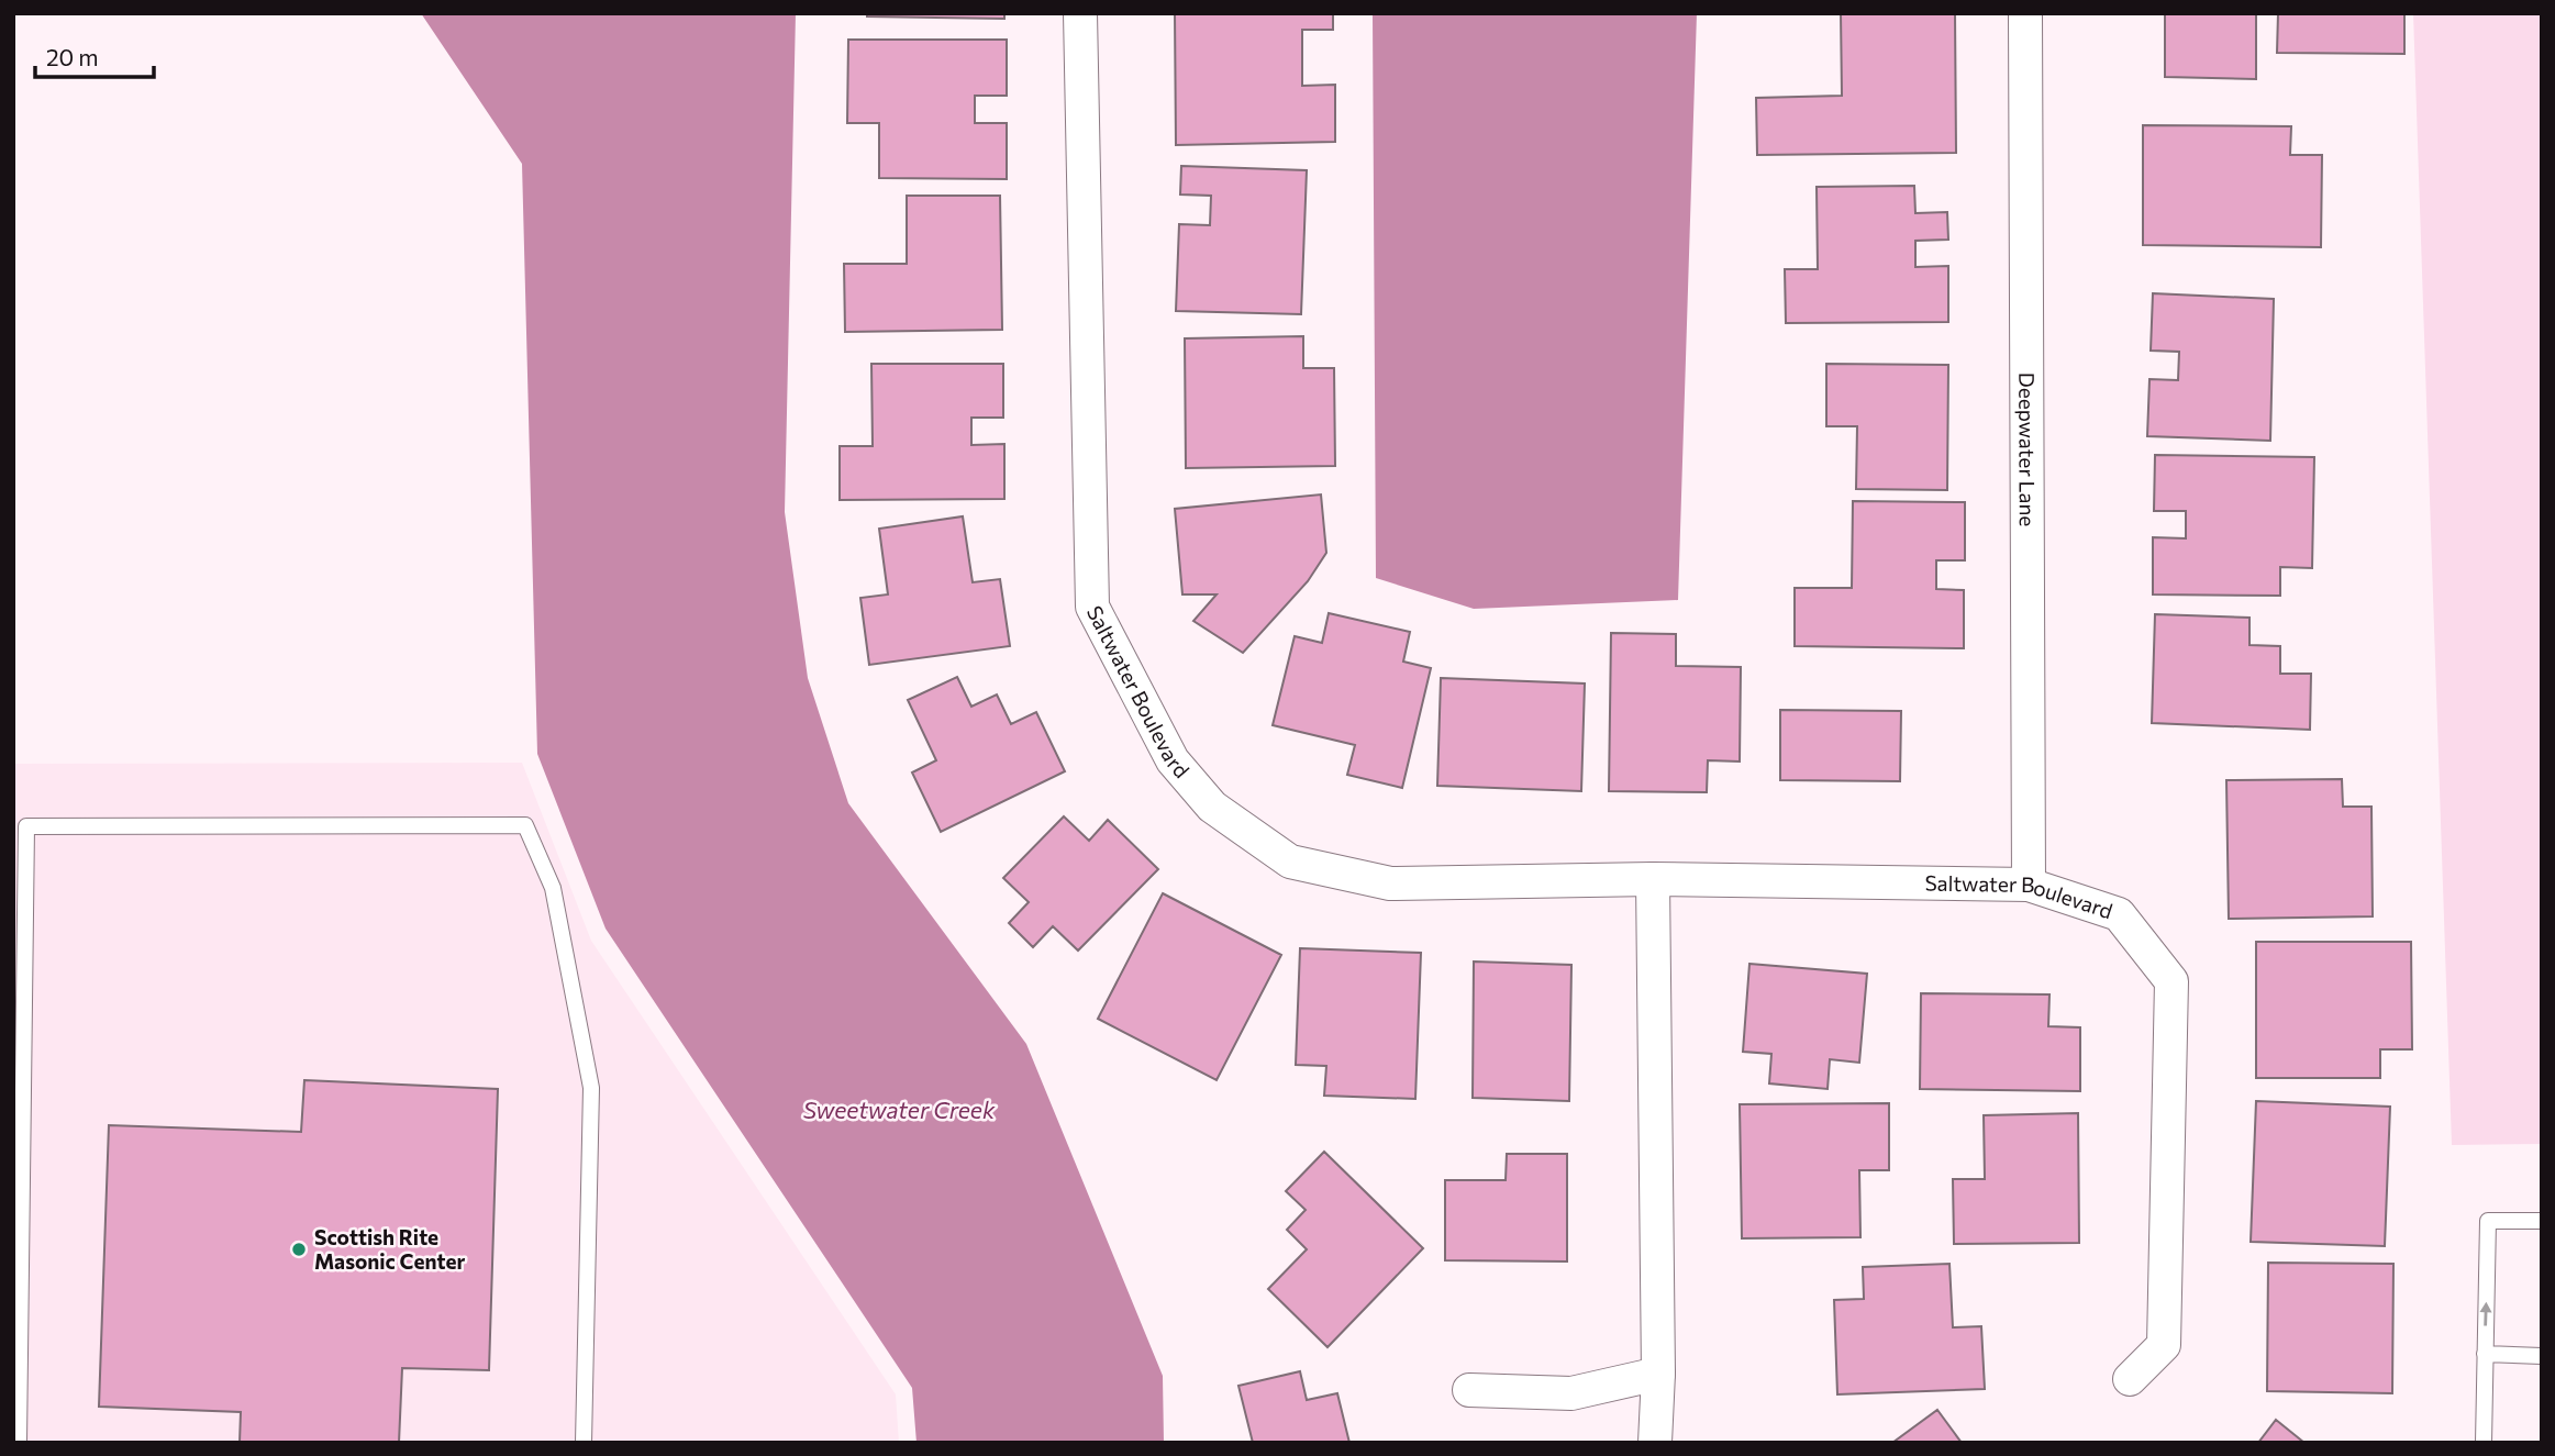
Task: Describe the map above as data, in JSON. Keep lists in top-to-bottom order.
{
  "streets": {
    "street": ["Deepwater Lane", "Saltwater Boulevard"]
  },
  "crossings": [
    ["Deepwater Lane", "Saltwater Boulevard"]
  ],
  "water": ["Sweetwater Creek"],
  "places": ["Scottish Rite Masonic Center"],
  "scale_bar": "20 m"
}
